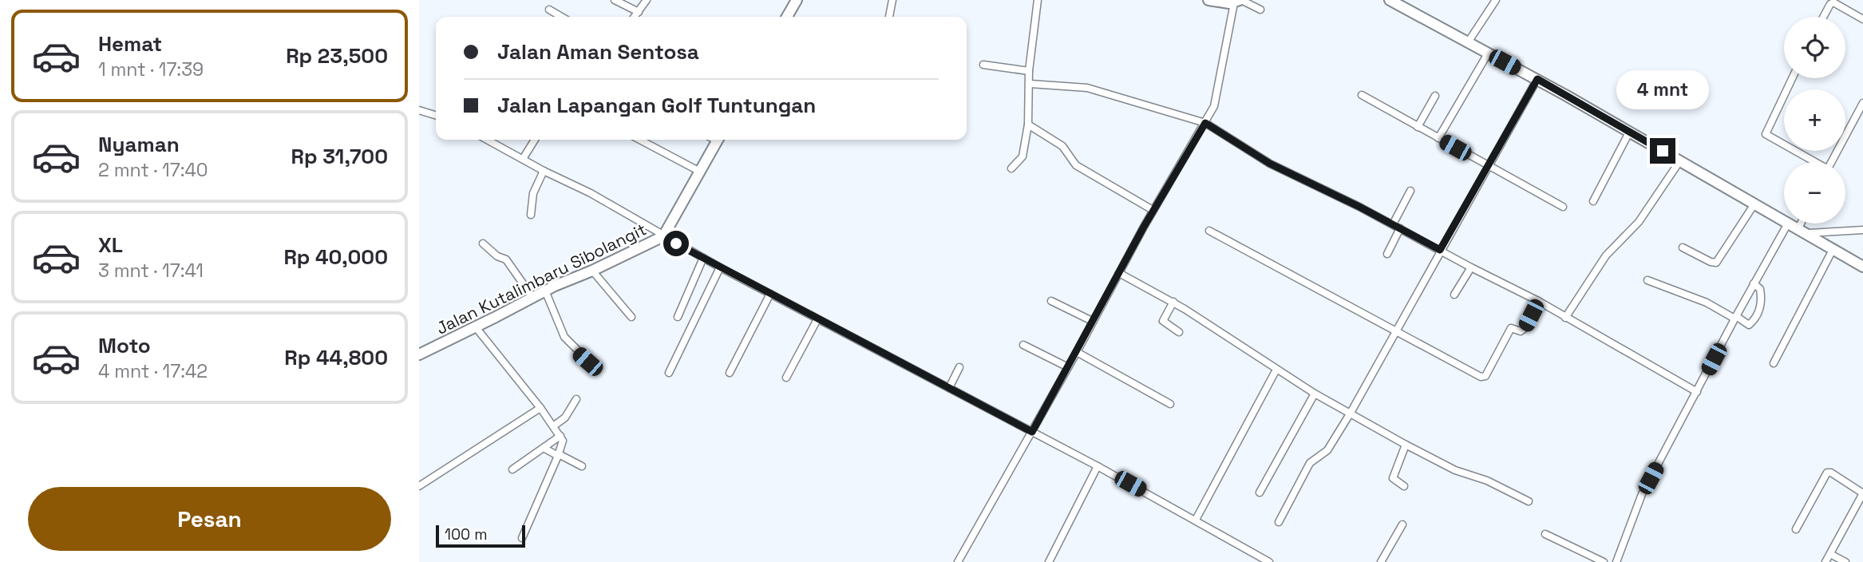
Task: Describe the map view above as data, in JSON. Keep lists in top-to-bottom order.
{
  "streets": {
    "street": ["Jalan Kutalimbaru Sibolangit"]
  },
  "scale_bar": "100 m",
  "page": {
    "list": [
      {
        "name": "Hemat",
        "note": "1 mnt · 17:39",
        "value": "Rp 23,500"
      },
      {
        "name": "Nyaman",
        "note": "2 mnt · 17:40",
        "value": "Rp 31,700"
      },
      {
        "name": "XL",
        "note": "3 mnt · 17:41",
        "value": "Rp 40,000"
      },
      {
        "name": "Moto",
        "note": "4 mnt · 17:42",
        "value": "Rp 44,800"
      }
    ],
    "map_buttons": ["+", "−"],
    "banner": ["Jalan Aman Sentosa", "Jalan Lapangan Golf Tuntungan"],
    "bubble": "4 mnt",
    "buttons": "Pesan",
    "scale": "100 m"
  }
}
